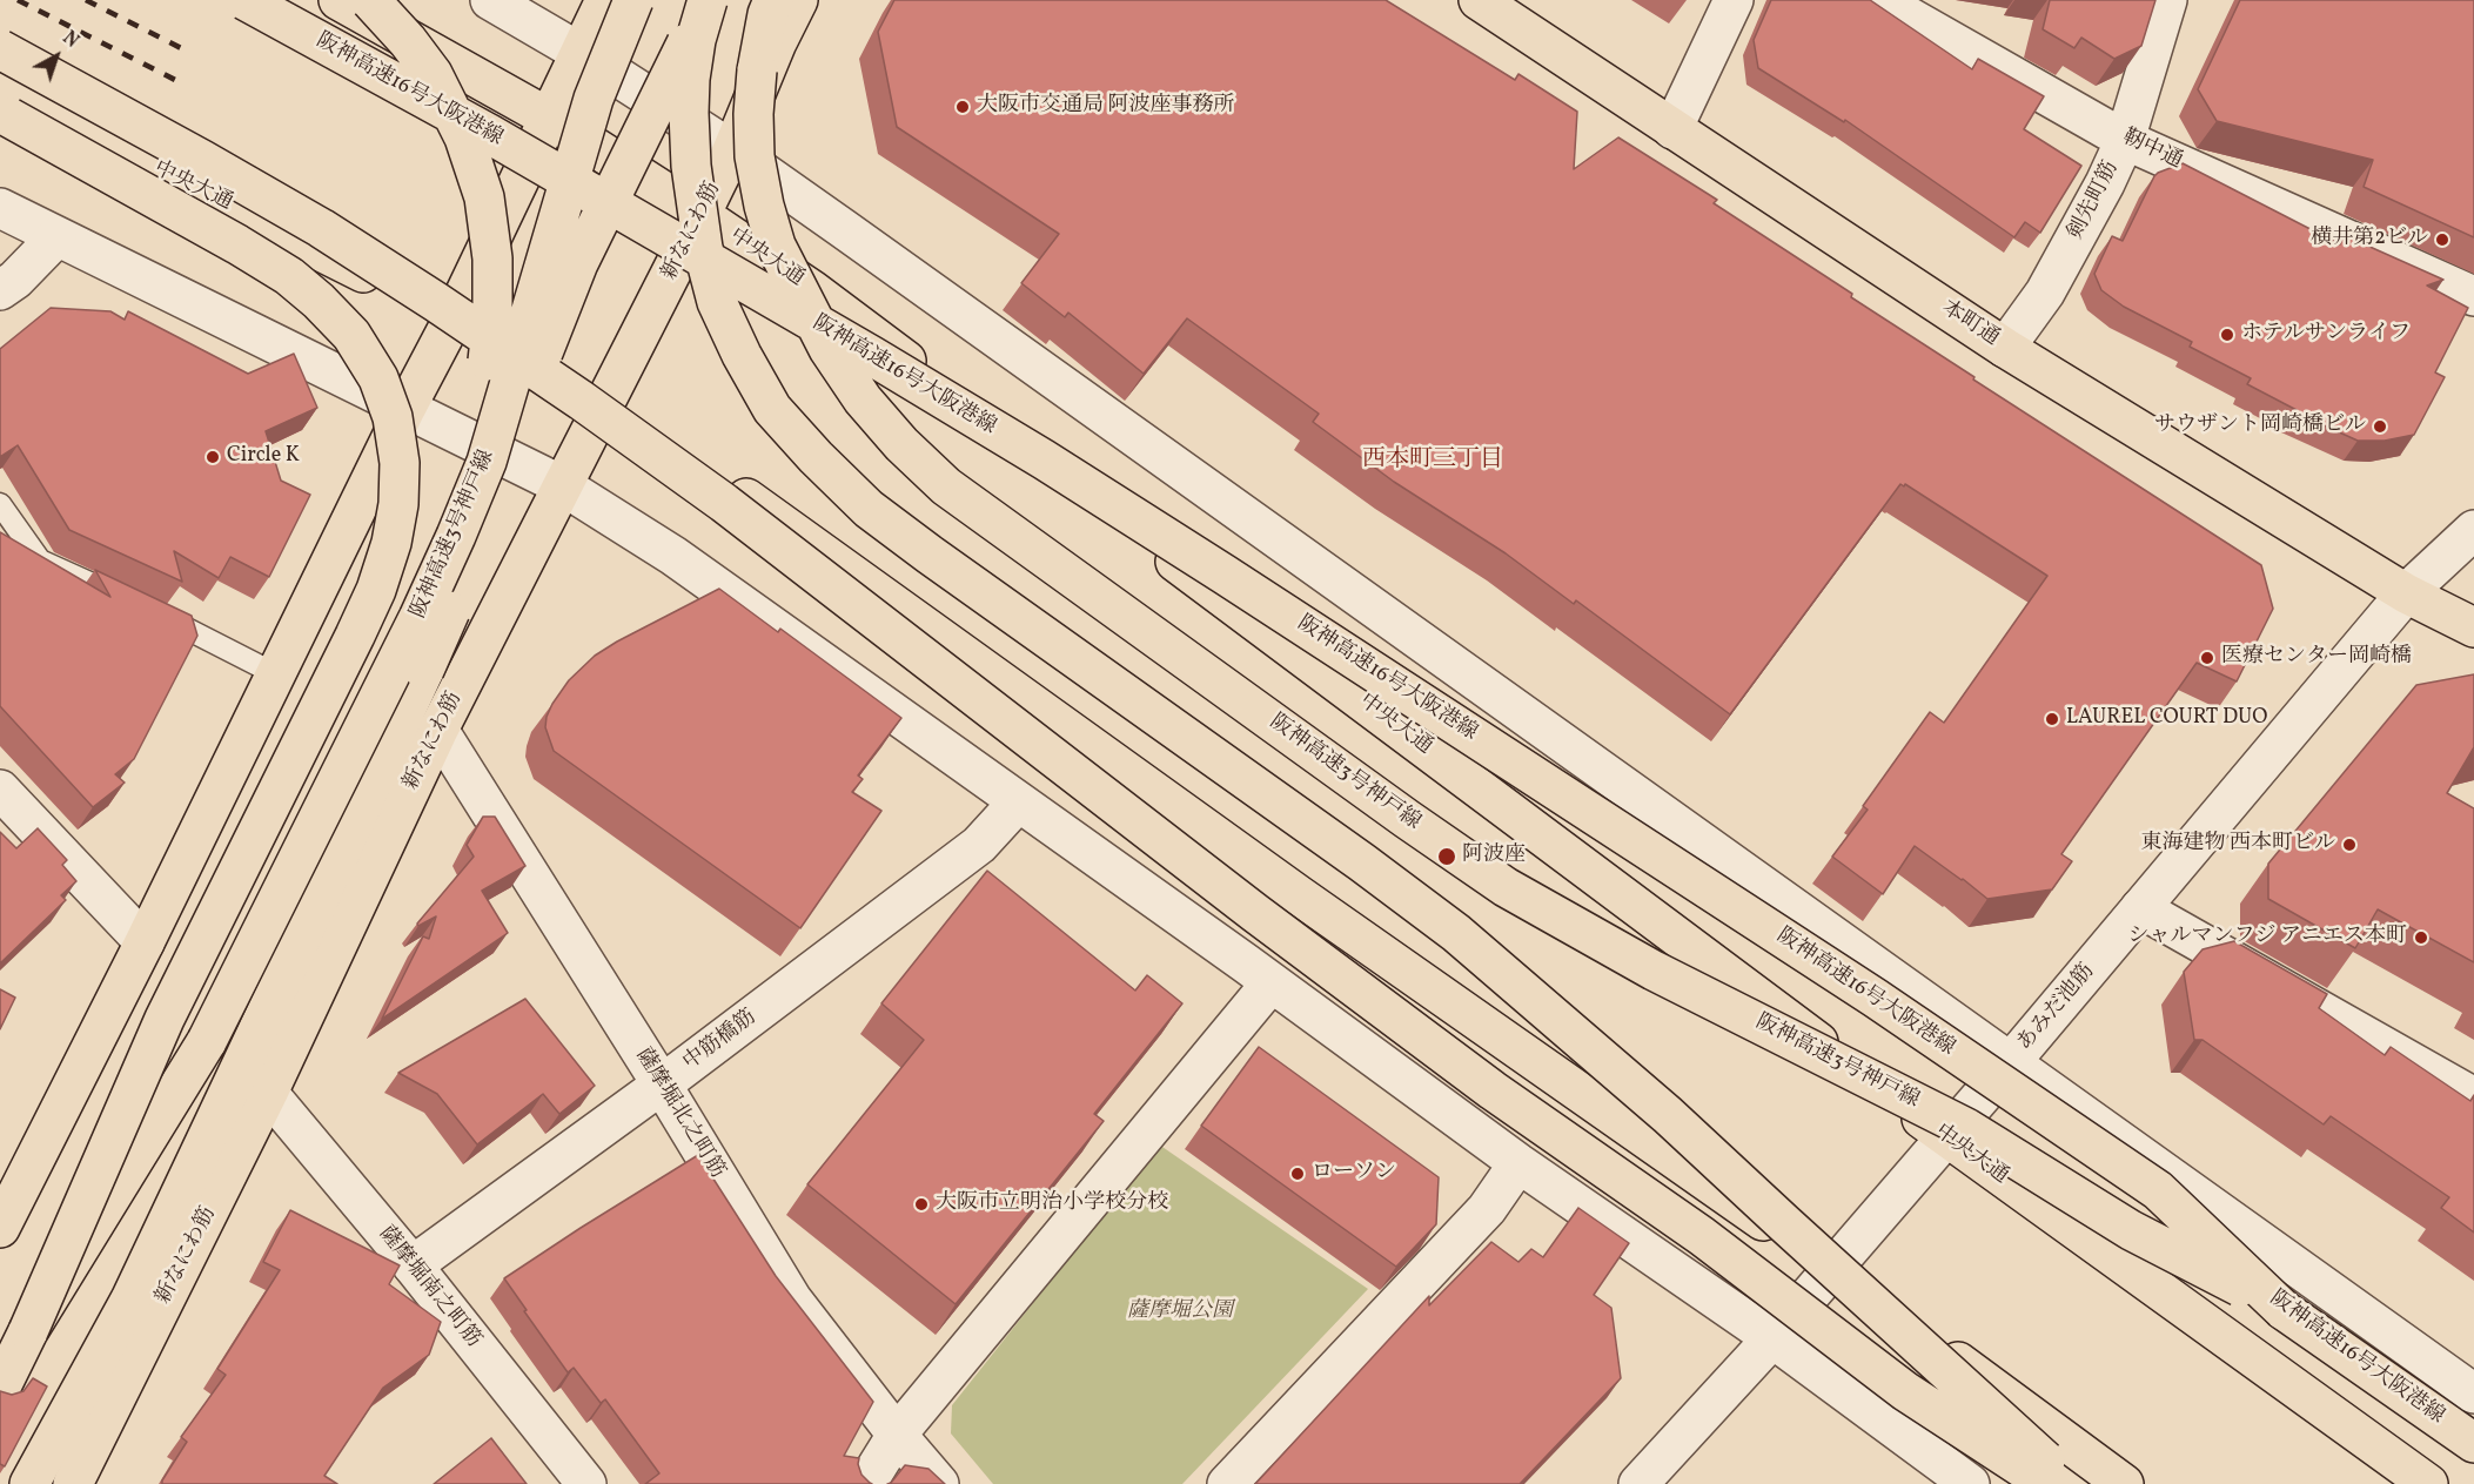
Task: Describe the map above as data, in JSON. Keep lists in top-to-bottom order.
{
  "streets": {
    "main road": [
      "阪神高速16号大阪港線",
      "中央大通",
      "新なにわ筋",
      "本町通",
      "阪神高速3号神戸線"
    ],
    "street": [
      "靭中通",
      "剣先町筋",
      "あみだ池筋",
      "中筋橋筋",
      "薩摩堀北之町筋",
      "薩摩堀南之町筋"
    ]
  },
  "crossings": [
    ["阪神高速16号大阪港線", "阪神高速3号神戸線"],
    ["靭中通", "剣先町筋"],
    ["中央大通", "新なにわ筋"],
    ["中央大通", "あみだ池筋"],
    ["剣先町筋", "本町通"],
    ["新なにわ筋", "薩摩堀北之町筋"],
    ["新なにわ筋", "薩摩堀南之町筋"],
    ["本町通", "あみだ池筋"],
    ["中筋橋筋", "薩摩堀北之町筋"],
    ["中筋橋筋", "薩摩堀南之町筋"]
  ],
  "districts": ["西本町三丁目"],
  "parks": ["薩摩堀公園"],
  "places": [
    "大阪市交通局 阿波座事務所",
    "横井第2ビル",
    "ホテルサンライフ",
    "サウザント岡崎橋ビル",
    "Circle K",
    "医療センター岡崎橋",
    "LAUREL COURT DUO",
    "東海建物 西本町ビル",
    "阿波座",
    "シャルマンフジ アニエス本町",
    "ローソン",
    "大阪市立明治小学校分校"
  ],
  "north": "top right"
}
